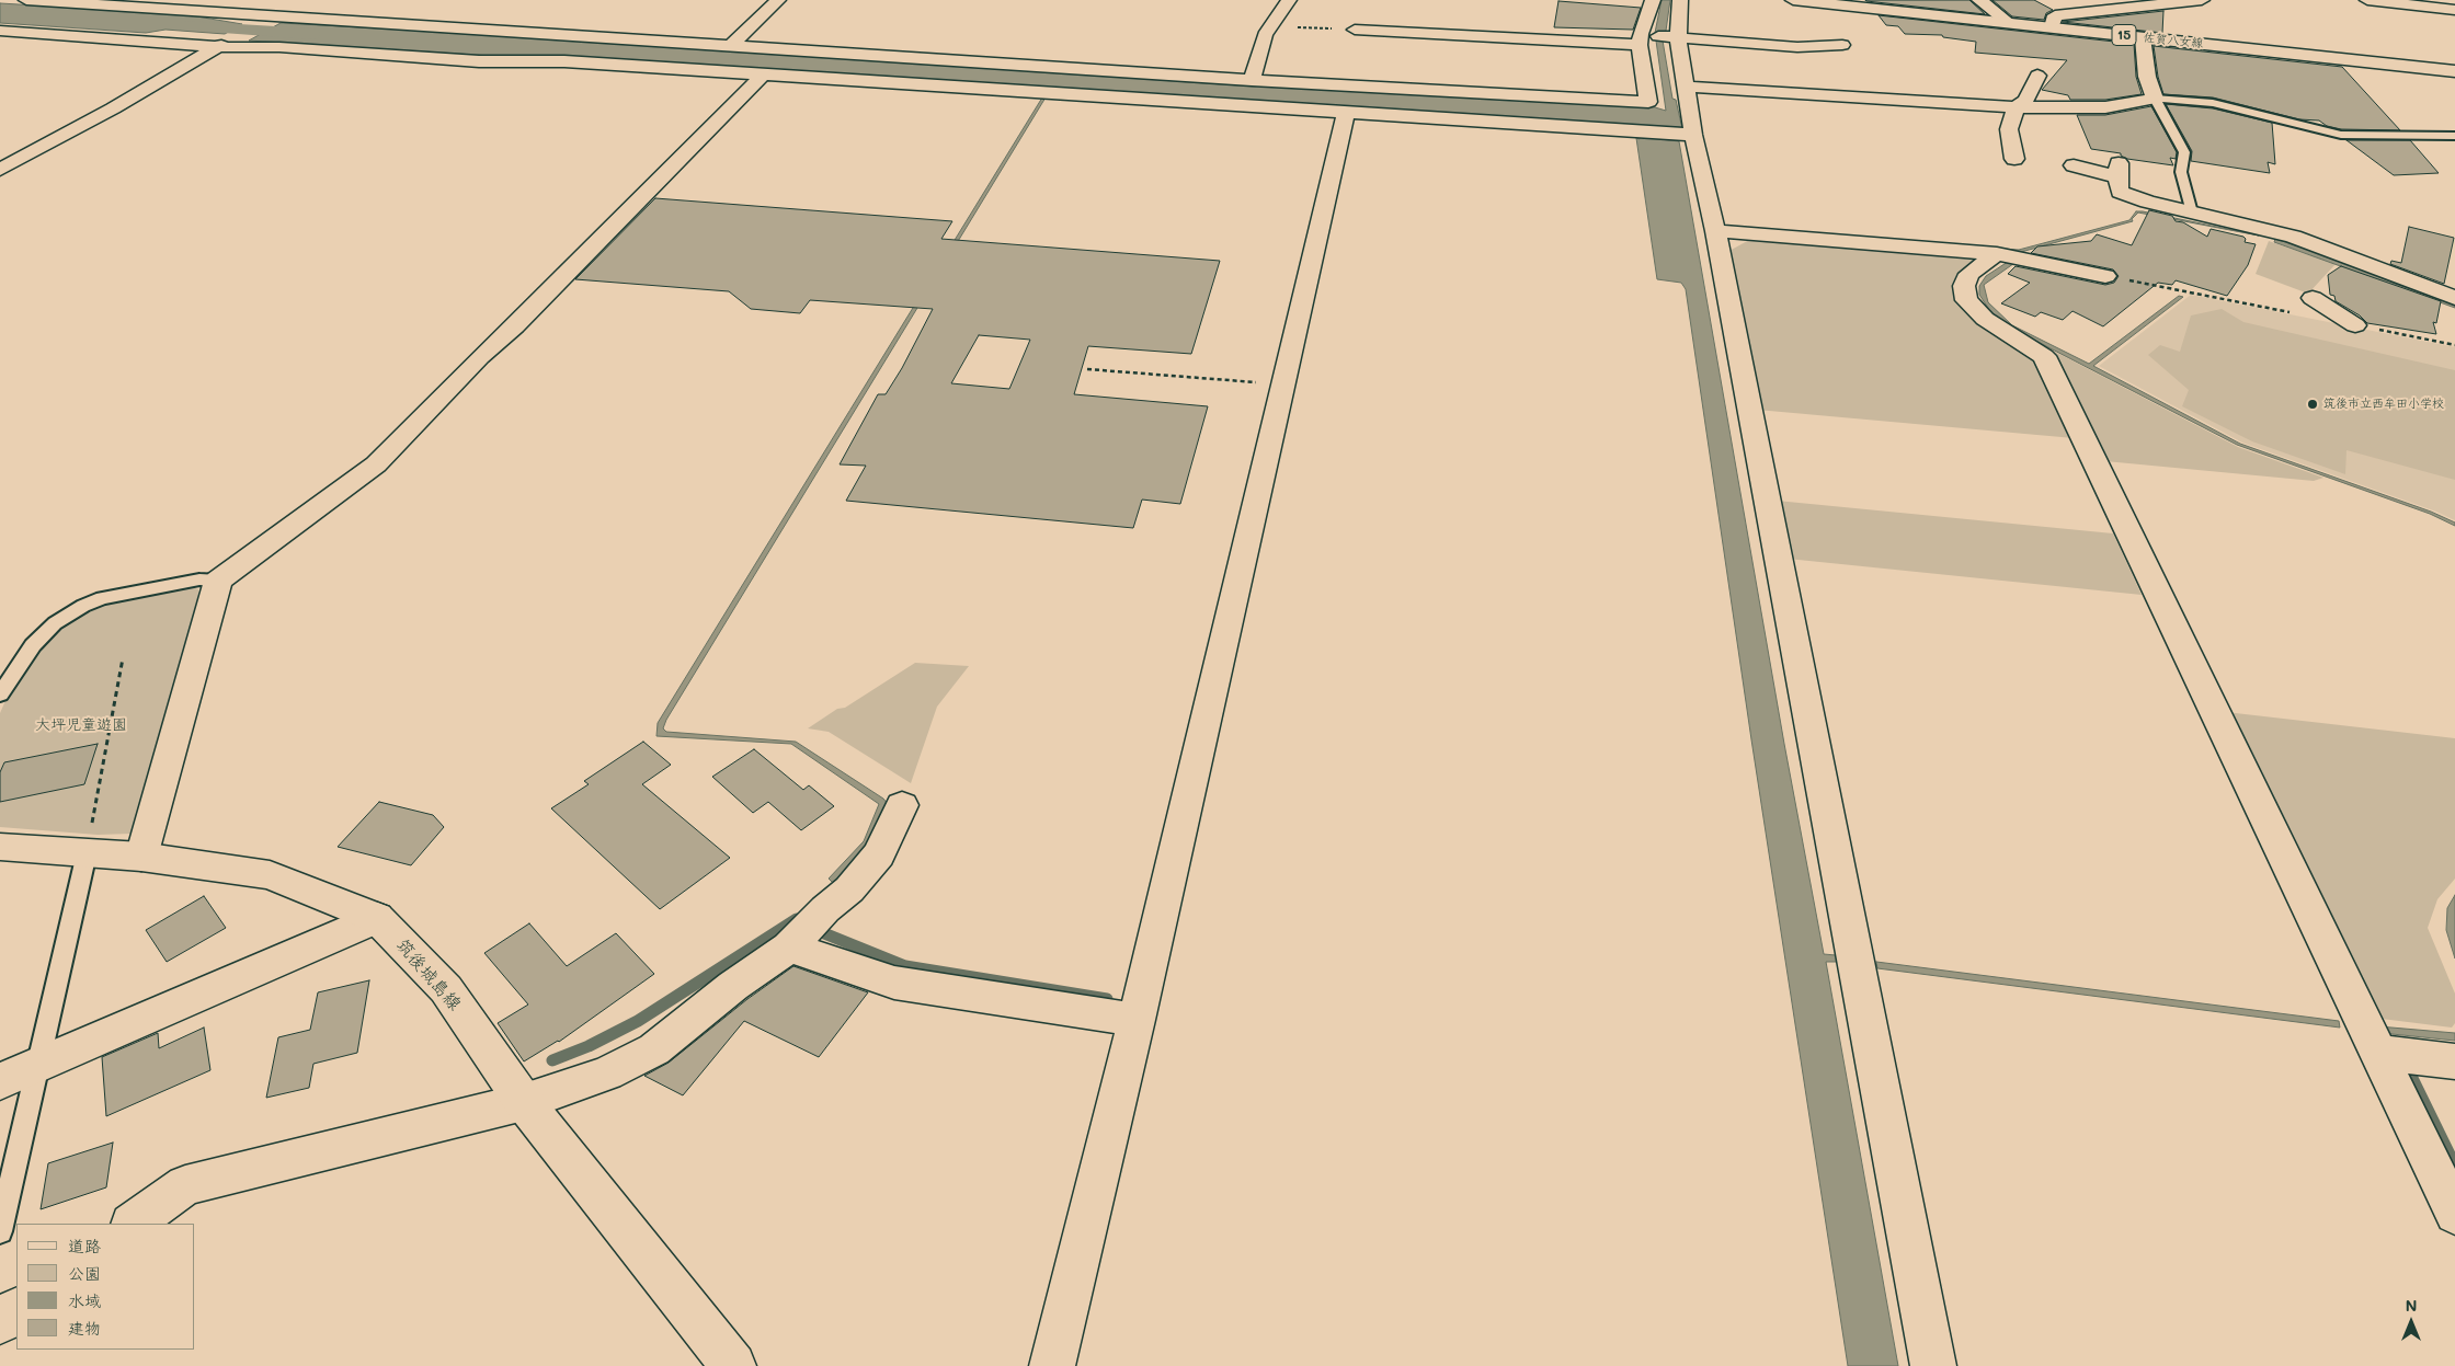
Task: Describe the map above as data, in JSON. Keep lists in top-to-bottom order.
{
  "streets": {
    "street": ["15", "佐賀八女線", "筑後城島線"]
  },
  "parks": ["大坪児童遊園"],
  "places": ["筑後市立西牟田小学校"],
  "legend": [
    "道路",
    "公園",
    "水域",
    "建物"
  ],
  "north": "top"
}
